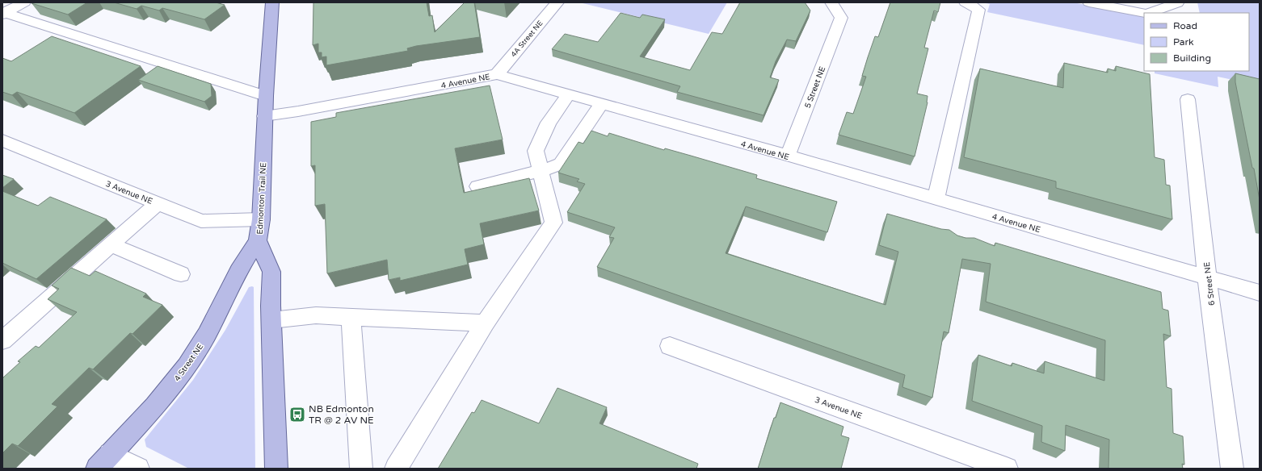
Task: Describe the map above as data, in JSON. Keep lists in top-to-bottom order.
{
  "streets": {
    "main road": ["Edmonton Trail NE", "4 Street NE"],
    "street": [
      "4A Street NE",
      "4 Avenue NE",
      "5 Street NE",
      "3 Avenue NE",
      "6 Street NE"
    ]
  },
  "crossings": [
    ["4A Street NE", "4 Avenue NE"],
    ["4 Avenue NE", "5 Street NE"],
    ["4 Avenue NE", "Edmonton Trail NE"],
    ["4 Avenue NE", "6 Street NE"],
    ["3 Avenue NE", "Edmonton Trail NE"],
    ["Edmonton Trail NE", "4 Street NE"]
  ],
  "places": {
    "bus stop": ["NB Edmonton TR @ 2 AV NE"]
  },
  "legend": ["Road", "Park", "Building"]
}
